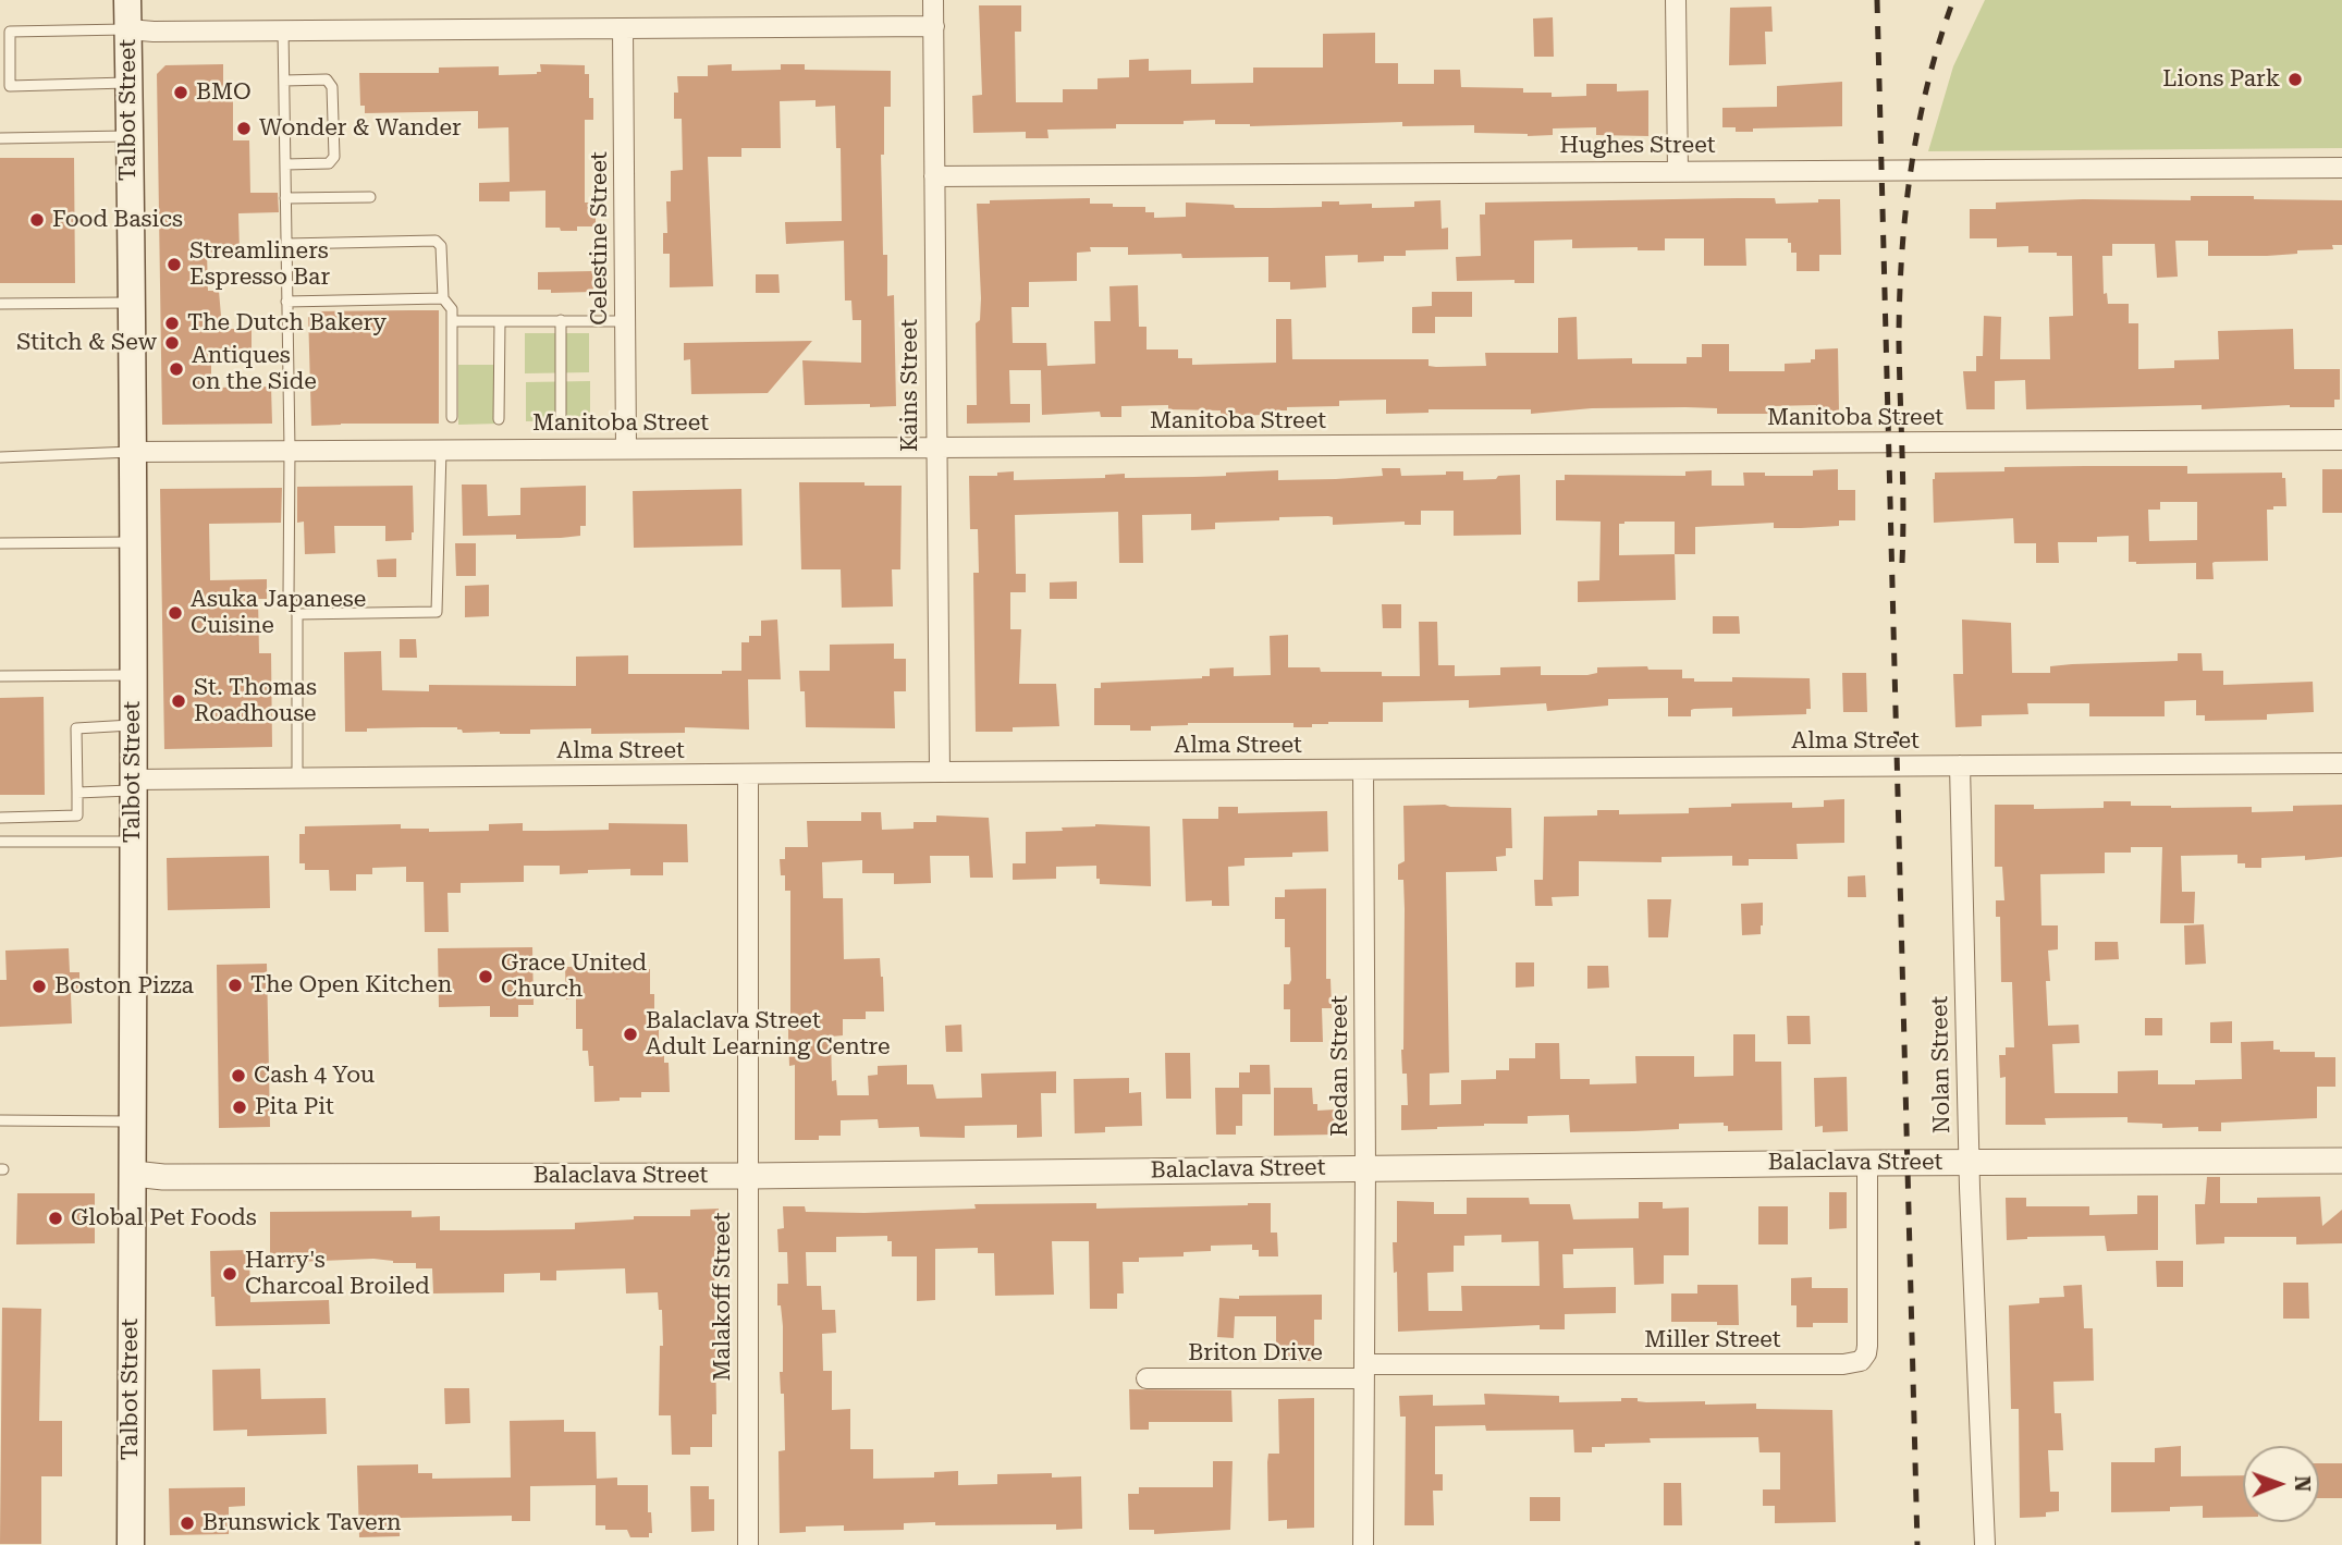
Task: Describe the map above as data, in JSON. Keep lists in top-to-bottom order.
{
  "streets": {
    "main road": ["Talbot Street"],
    "street": [
      "Hughes Street",
      "Celestine Street",
      "Kains Street",
      "Manitoba Street",
      "Alma Street",
      "Nolan Street",
      "Redan Street",
      "Balaclava Street",
      "Malakoff Street",
      "Miller Street",
      "Briton Drive"
    ]
  },
  "crossings": [
    ["Talbot Street", "Manitoba Street"],
    ["Talbot Street", "Alma Street"],
    ["Talbot Street", "Balaclava Street"],
    ["Hughes Street", "Kains Street"],
    ["Celestine Street", "Manitoba Street"],
    ["Kains Street", "Manitoba Street"],
    ["Kains Street", "Alma Street"],
    ["Alma Street", "Nolan Street"],
    ["Alma Street", "Redan Street"],
    ["Alma Street", "Malakoff Street"],
    ["Nolan Street", "Balaclava Street"],
    ["Redan Street", "Balaclava Street"],
    ["Redan Street", "Miller Street"],
    ["Redan Street", "Briton Drive"],
    ["Balaclava Street", "Malakoff Street"],
    ["Balaclava Street", "Miller Street"],
    ["Miller Street", "Briton Drive"]
  ],
  "places": [
    "Lions Park",
    "BMO",
    "Wonder & Wander",
    "Food Basics",
    "Streamliners Espresso Bar",
    "The Dutch Bakery",
    "Stitch & Sew",
    "Antiques on the Side",
    "Asuka Japanese Cuisine",
    "St. Thomas Roadhouse",
    "Grace United Church",
    "The Open Kitchen",
    "Boston Pizza",
    "Balaclava Street Adult Learning Centre",
    "Cash 4 You",
    "Pita Pit",
    "Global Pet Foods",
    "Harry's Charcoal Broiled",
    "Brunswick Tavern"
  ],
  "north": "right"
}
